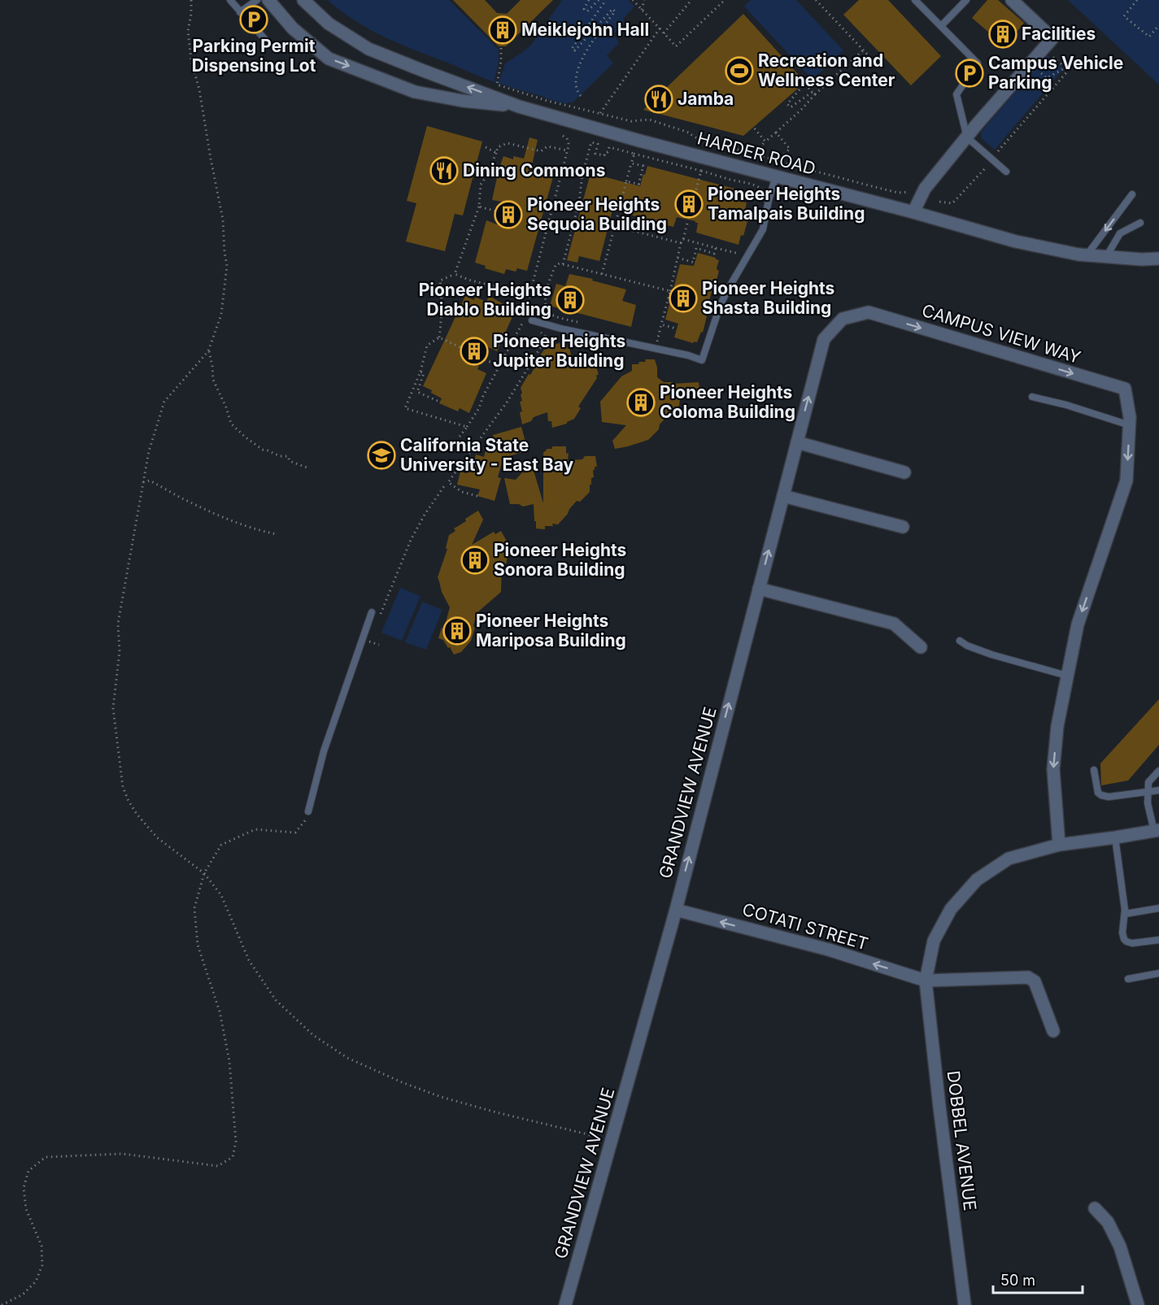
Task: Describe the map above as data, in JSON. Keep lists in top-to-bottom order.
{
  "streets": {
    "street": [
      "HARDER ROAD",
      "CAMPUS VIEW WAY",
      "GRANDVIEW AVENUE",
      "COTATI STREET",
      "DOBBEL AVENUE"
    ]
  },
  "crossings": [
    ["CAMPUS VIEW WAY", "GRANDVIEW AVENUE"],
    ["GRANDVIEW AVENUE", "COTATI STREET"],
    ["COTATI STREET", "DOBBEL AVENUE"]
  ],
  "one_way": ["CAMPUS VIEW WAY", "GRANDVIEW AVENUE", "COTATI STREET"],
  "places": {
    "parking": ["Parking Permit Dispensing Lot", "Campus Vehicle Parking"],
    "building": [
      "Meiklejohn Hall",
      "Facilities",
      "Pioneer Heights Tamalpais Building",
      "Pioneer Heights Sequoia Building",
      "Pioneer Heights Shasta Building",
      "Pioneer Heights Diablo Building",
      "Pioneer Heights Jupiter Building",
      "Pioneer Heights Coloma Building",
      "Pioneer Heights Sonora Building",
      "Pioneer Heights Mariposa Building"
    ],
    "sports": ["Recreation and Wellness Center"],
    "restaurant": ["Jamba", "Dining Commons"],
    "school or university": ["California State University - East Bay"]
  },
  "scale_bar": "50 m"
}
